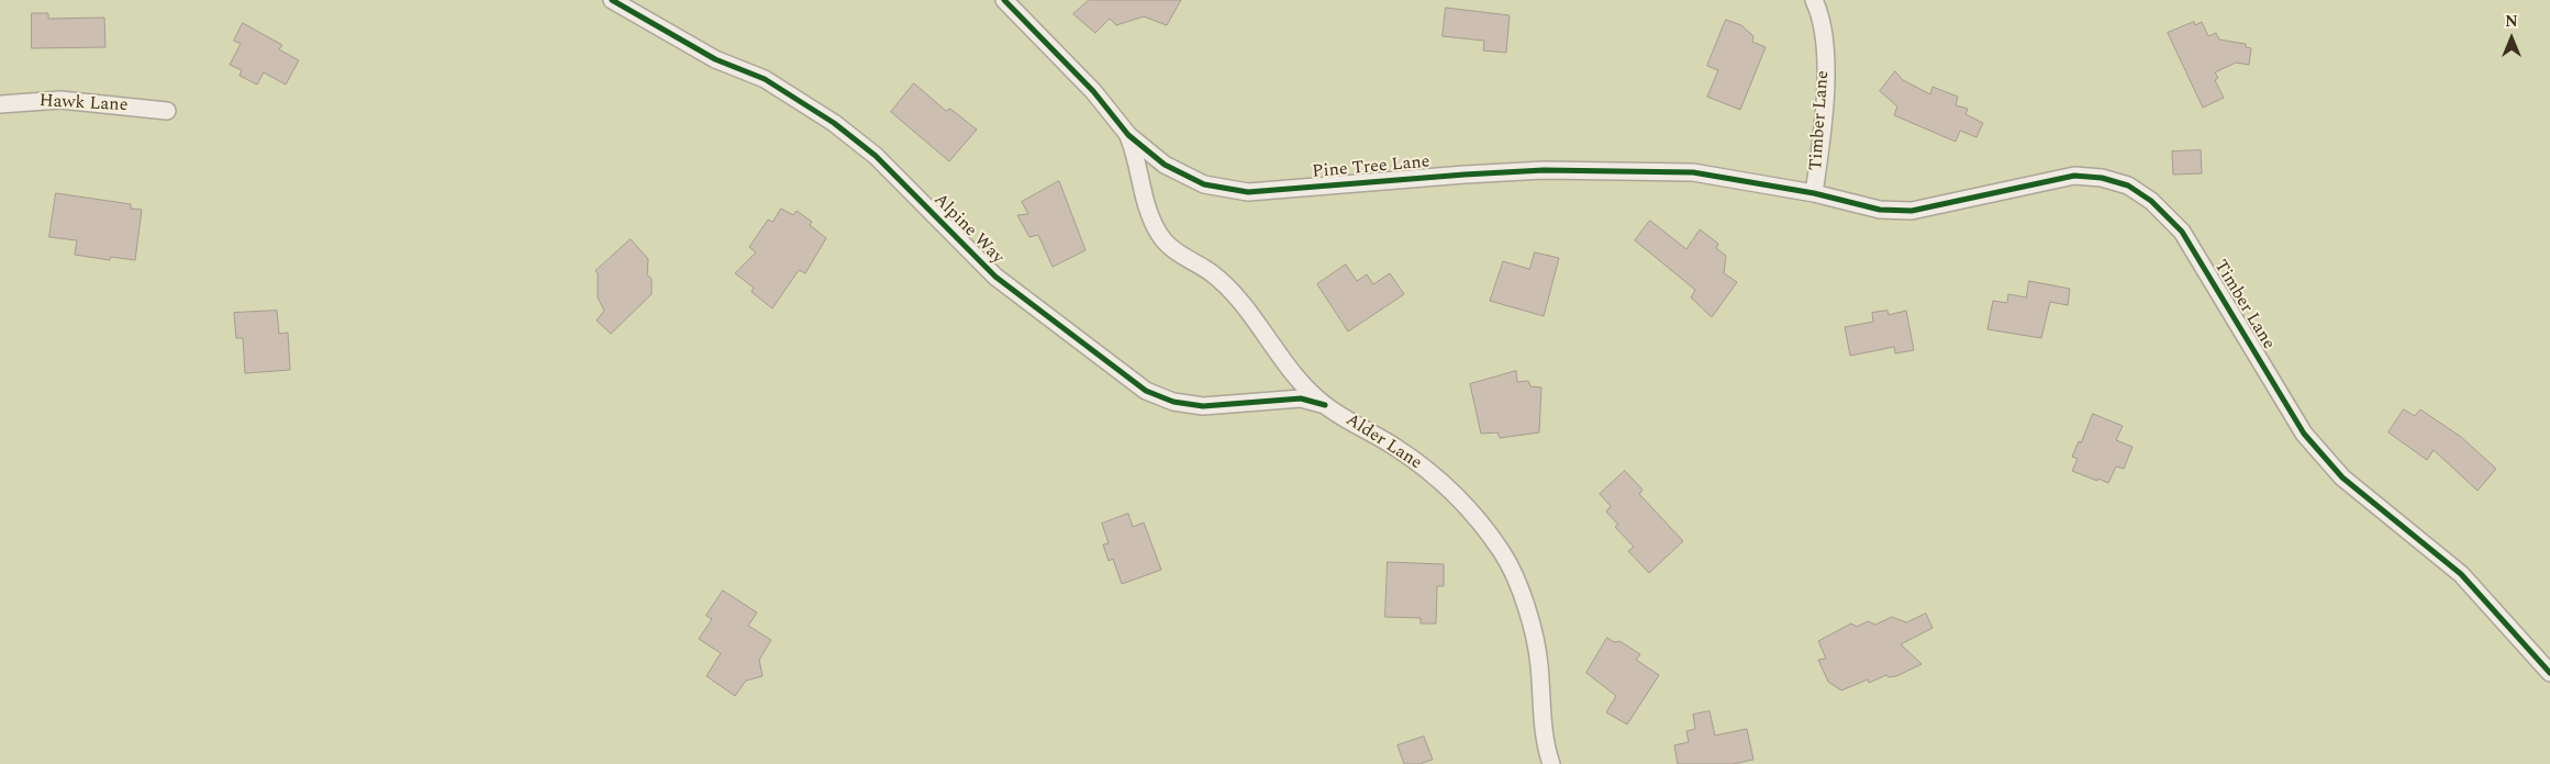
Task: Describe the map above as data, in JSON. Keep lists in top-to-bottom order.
{
  "streets": {
    "street": [
      "Hawk Lane",
      "Timber Lane",
      "Pine Tree Lane",
      "Alpine Way",
      "Alder Lane"
    ]
  },
  "crossings": [
    ["Timber Lane", "Pine Tree Lane"],
    ["Pine Tree Lane", "Alder Lane"],
    ["Alpine Way", "Alder Lane"]
  ],
  "north": "top"
}
